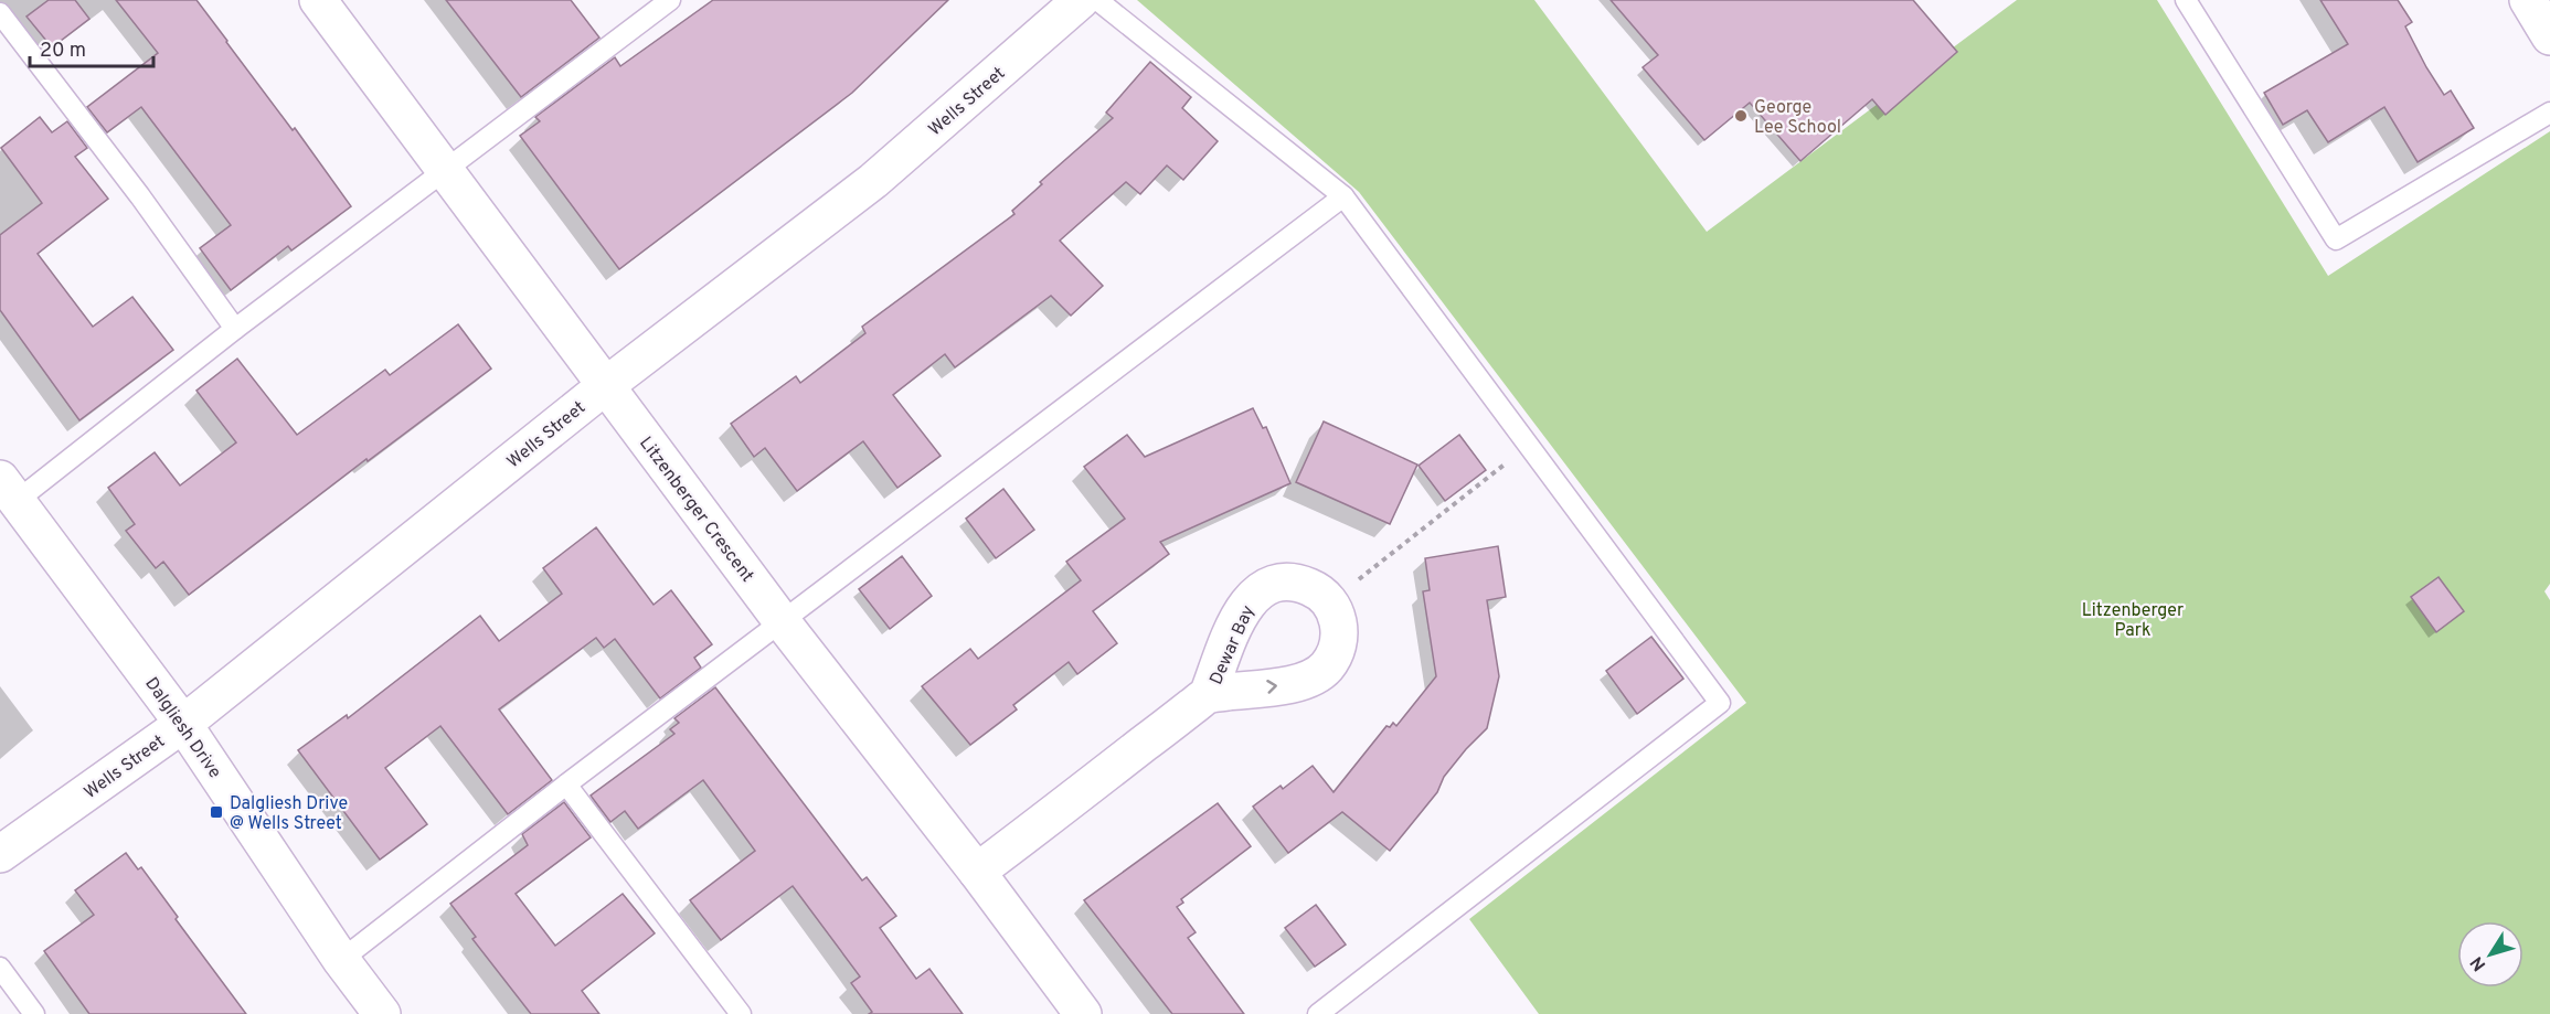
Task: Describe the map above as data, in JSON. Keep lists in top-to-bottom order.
{
  "streets": {
    "street": [
      "Wells Street",
      "Litzenberger Crescent",
      "Dewar Bay",
      "Dalgliesh Drive"
    ]
  },
  "crossings": [
    ["Wells Street", "Litzenberger Crescent"],
    ["Wells Street", "Dalgliesh Drive"],
    ["Litzenberger Crescent", "Dewar Bay"]
  ],
  "parks": ["Litzenberger Park"],
  "places": {
    "other": ["George Lee School"],
    "transit": ["Dalgliesh Drive @ Wells Street"]
  },
  "scale_bar": "20 m",
  "north": "bottom left"
}
